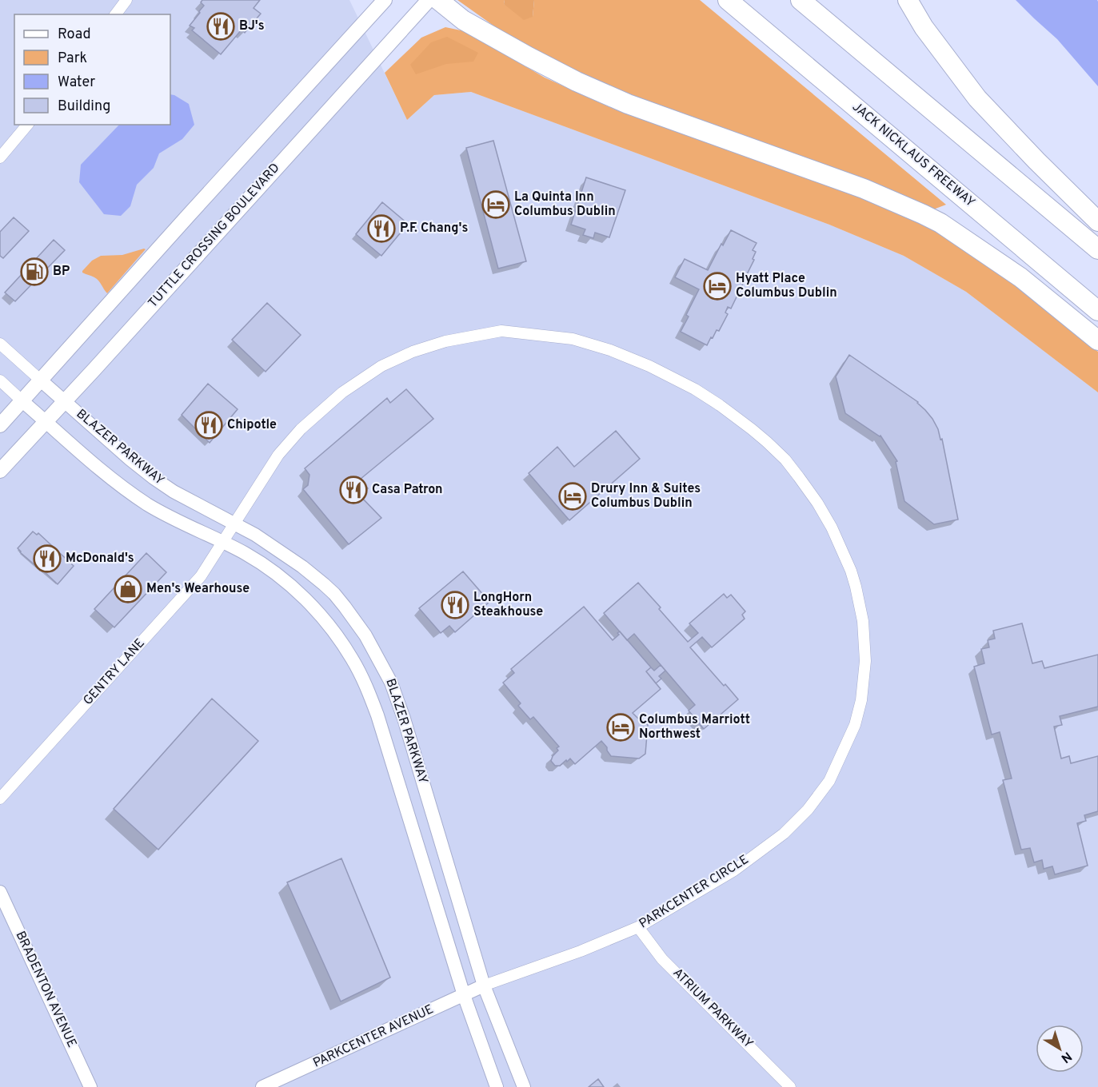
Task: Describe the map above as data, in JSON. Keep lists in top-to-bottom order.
{
  "streets": {
    "highway": ["JACK NICKLAUS FREEWAY"],
    "main road": ["TUTTLE CROSSING BOULEVARD"],
    "street": [
      "BLAZER PARKWAY",
      "GENTRY LANE",
      "PARKCENTER CIRCLE",
      "BRADENTON AVENUE",
      "ATRIUM PARKWAY",
      "PARKCENTER AVENUE"
    ]
  },
  "crossings": [
    ["TUTTLE CROSSING BOULEVARD", "BLAZER PARKWAY"],
    ["BLAZER PARKWAY", "GENTRY LANE"],
    ["BLAZER PARKWAY", "PARKCENTER CIRCLE"],
    ["BLAZER PARKWAY", "PARKCENTER AVENUE"],
    ["GENTRY LANE", "PARKCENTER CIRCLE"],
    ["PARKCENTER CIRCLE", "ATRIUM PARKWAY"],
    ["PARKCENTER CIRCLE", "PARKCENTER AVENUE"]
  ],
  "places": {
    "restaurant": [
      "BJ's",
      "P.F. Chang's",
      "Chipotle",
      "Casa Patron",
      "McDonald's",
      "LongHorn Steakhouse"
    ],
    "hotel": [
      "La Quinta Inn Columbus Dublin",
      "Hyatt Place Columbus Dublin",
      "Drury Inn & Suites Columbus Dublin",
      "Columbus Marriott Northwest"
    ],
    "fuel station": ["BP"],
    "shop": ["Men's Wearhouse"]
  },
  "legend": [
    "Road",
    "Park",
    "Water",
    "Building"
  ],
  "north": "bottom right"
}
